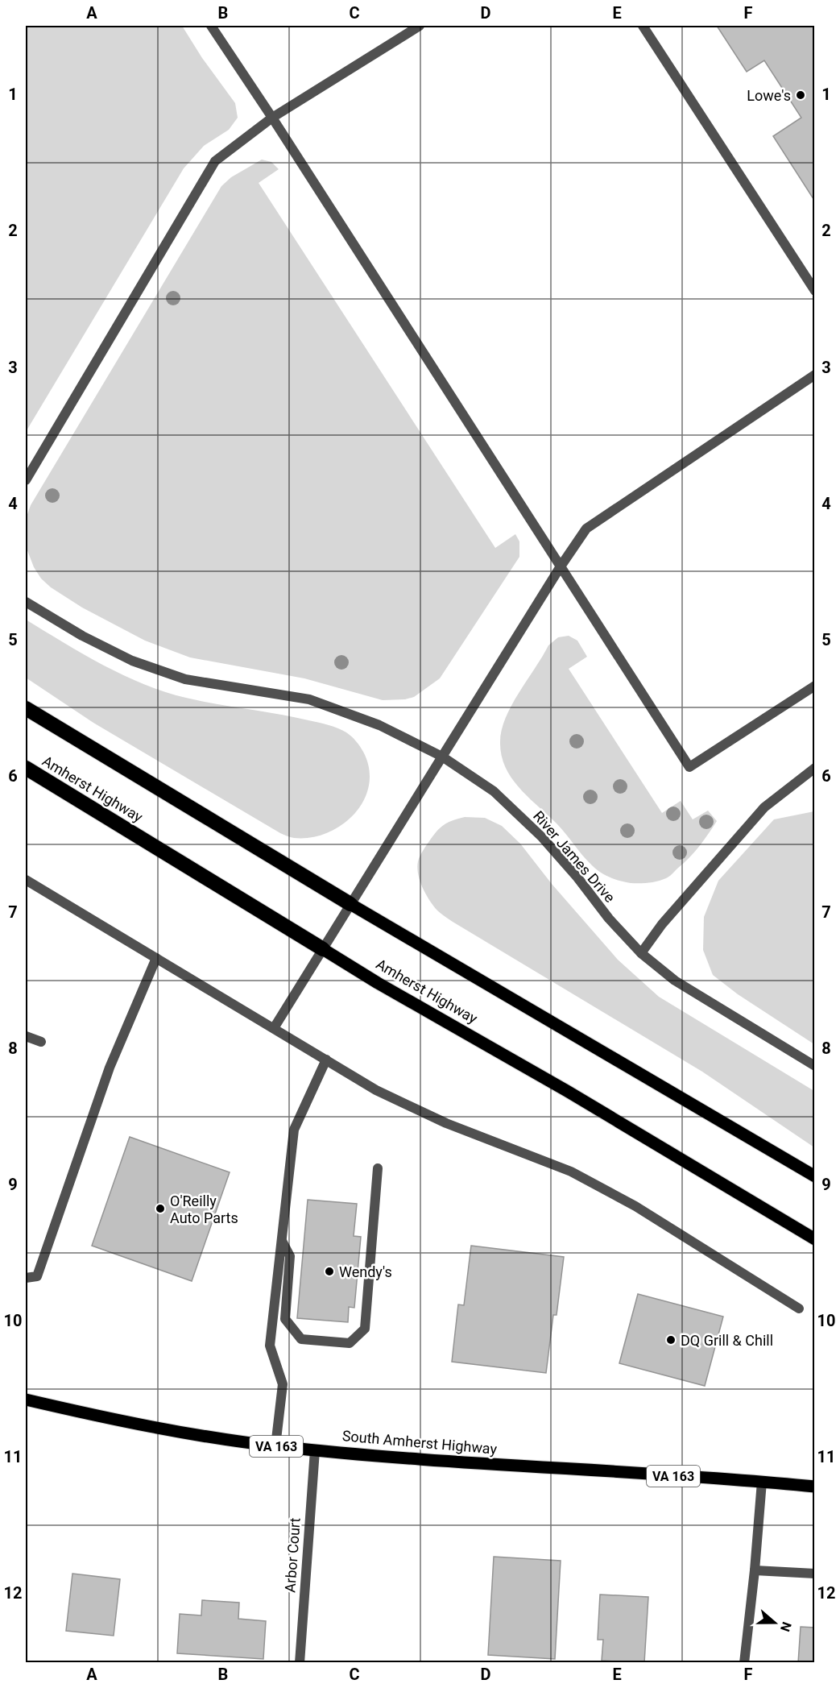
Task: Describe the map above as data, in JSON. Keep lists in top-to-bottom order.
{
  "streets": {
    "highway": ["Amherst Highway"],
    "main road": ["South Amherst Highway", "VA 163"],
    "street": ["River James Drive", "Arbor Court"]
  },
  "crossings": [
    ["South Amherst Highway", "Arbor Court"]
  ],
  "places": [
    "Lowe's",
    "O'Reilly Auto Parts",
    "Wendy's",
    "DQ Grill & Chill"
  ],
  "north": "right",
  "grid": {
    "columns": [
      "A",
      "B",
      "C",
      "D",
      "E",
      "F"
    ],
    "rows": [
      "1",
      "2",
      "3",
      "4",
      "5",
      "6",
      "7",
      "8",
      "9",
      "10",
      "11",
      "12"
    ]
  }
}
